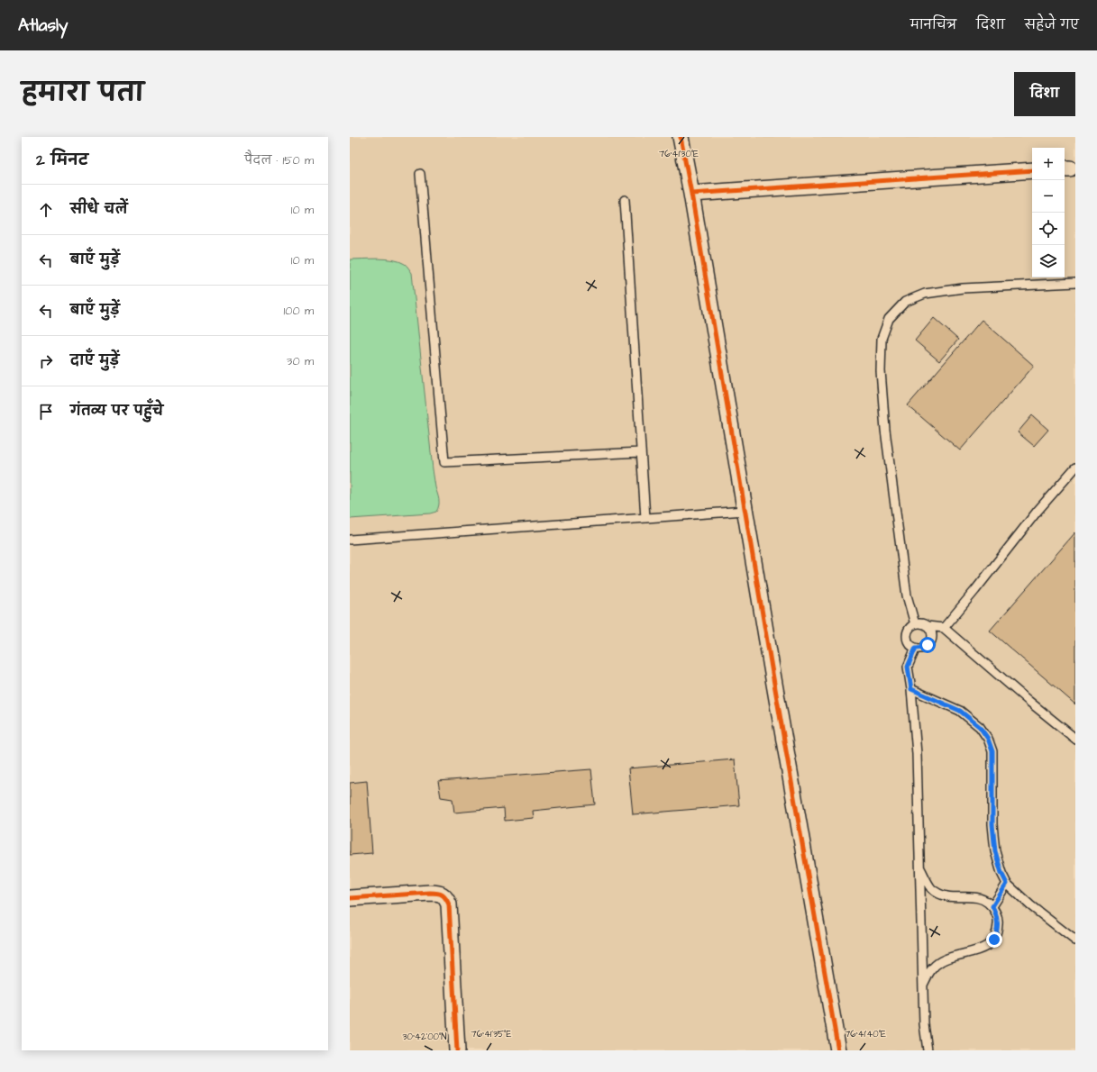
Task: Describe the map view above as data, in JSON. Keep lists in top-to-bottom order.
{
  "page": {
    "header": "Atlasly",
    "nav": ["मानचित्र", "दिशा", "सहेजे गए"],
    "title": "हमारा पता",
    "buttons": "दिशा",
    "heading": ["2 मिनट", "पैदल · 150 m"],
    "map_buttons": ["+", "−"],
    "list": [
      ["सीधे चलें", "10 m"],
      ["बाएँ मुड़ें", "10 m"],
      ["बाएँ मुड़ें", "100 m"],
      ["दाएँ मुड़ें", "30 m"],
      "गंतव्य पर पहुँचे"
    ]
  },
  "coordinates": [
    "76°41'30\"E",
    "76°41'35\"E",
    "76°41'40\"E",
    "30°42'00\"N"
  ]
}
